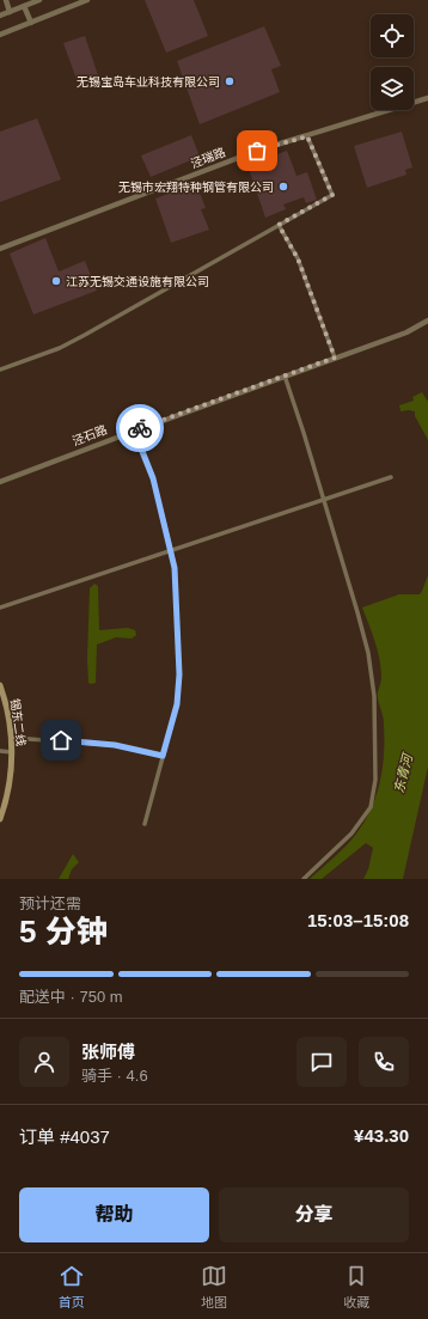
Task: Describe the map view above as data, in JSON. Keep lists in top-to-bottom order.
{
  "streets": {
    "main road": ["锡东二线"],
    "street": ["泾瑞路", "泾石路"]
  },
  "water": ["东青河"],
  "places": ["无锡宝岛车业科技有限公司", "无锡市宏翔特种钢管有限公司", "江苏无锡交通设施有限公司"],
  "page": {
    "heading": ["5 分钟", "预计还需", "15:03–15:08"],
    "panel": [
      "张师傅",
      "骑手 · 4.6",
      "订单 #4037",
      "¥43.30"
    ],
    "bar": "配送中 · 750 m",
    "buttons": ["帮助", "分享"],
    "tabs": ["首页", "地图", "收藏"]
  }
}
